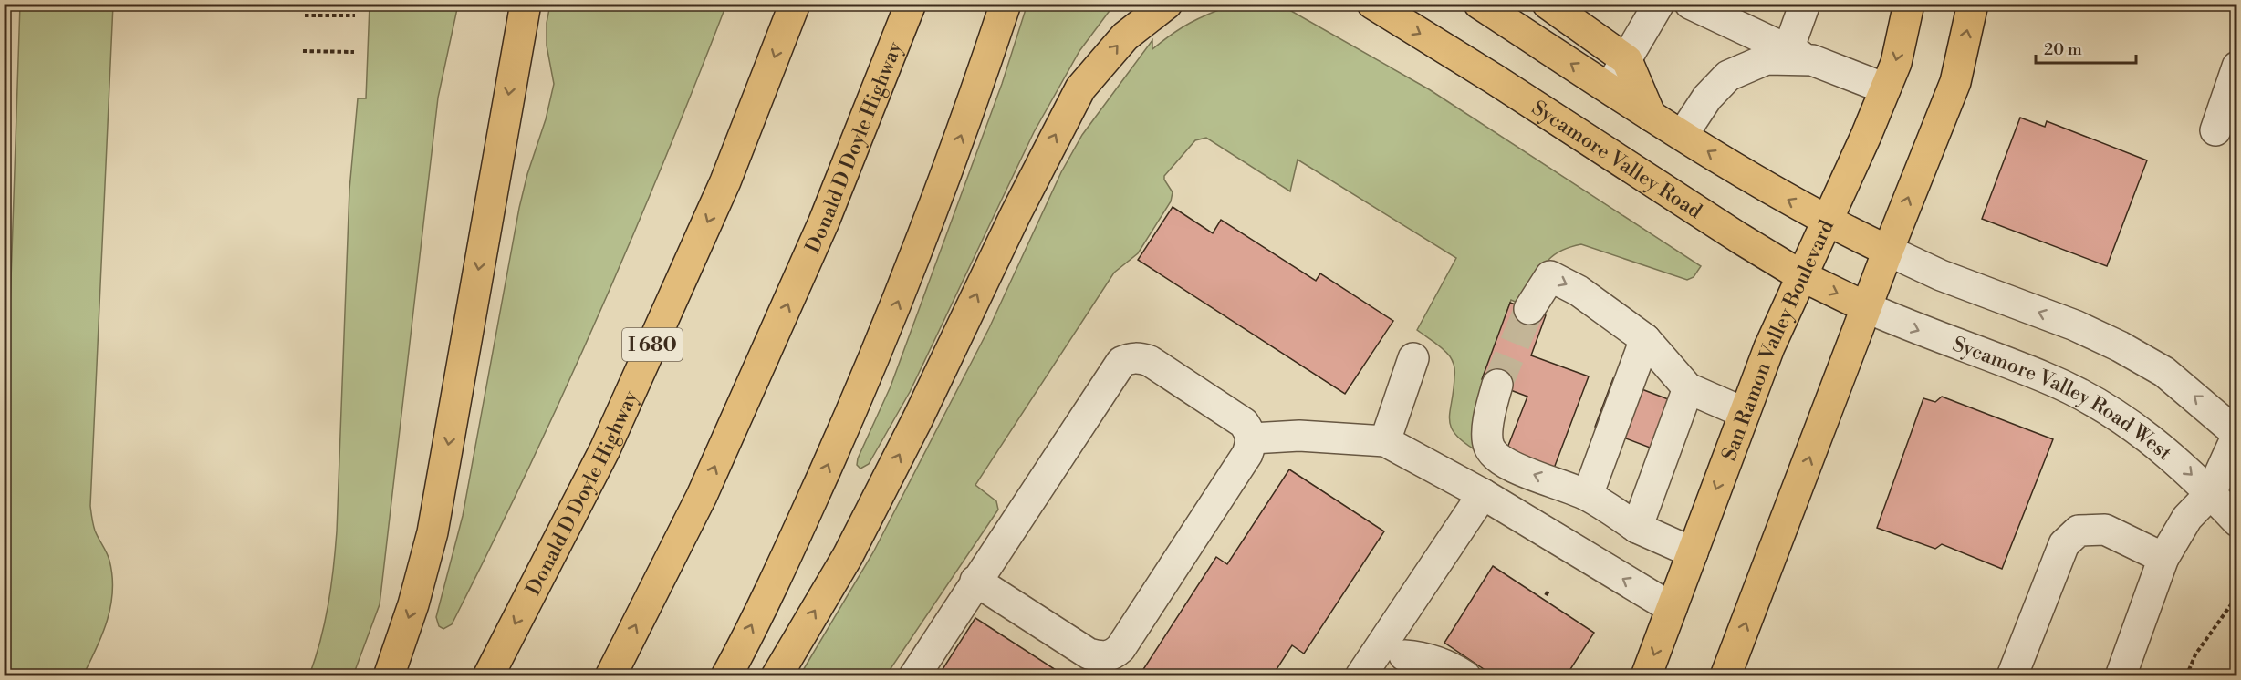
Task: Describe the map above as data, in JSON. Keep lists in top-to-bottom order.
{
  "streets": {
    "main road": [
      "Donald D Doyle Highway",
      "Sycamore Valley Road",
      "San Ramon Valley Boulevard",
      "I 680"
    ],
    "street": ["Sycamore Valley Road West"]
  },
  "crossings": [
    ["Sycamore Valley Road", "San Ramon Valley Boulevard"],
    ["Sycamore Valley Road", "Sycamore Valley Road West"]
  ],
  "scale_bar": "20 m"
}
